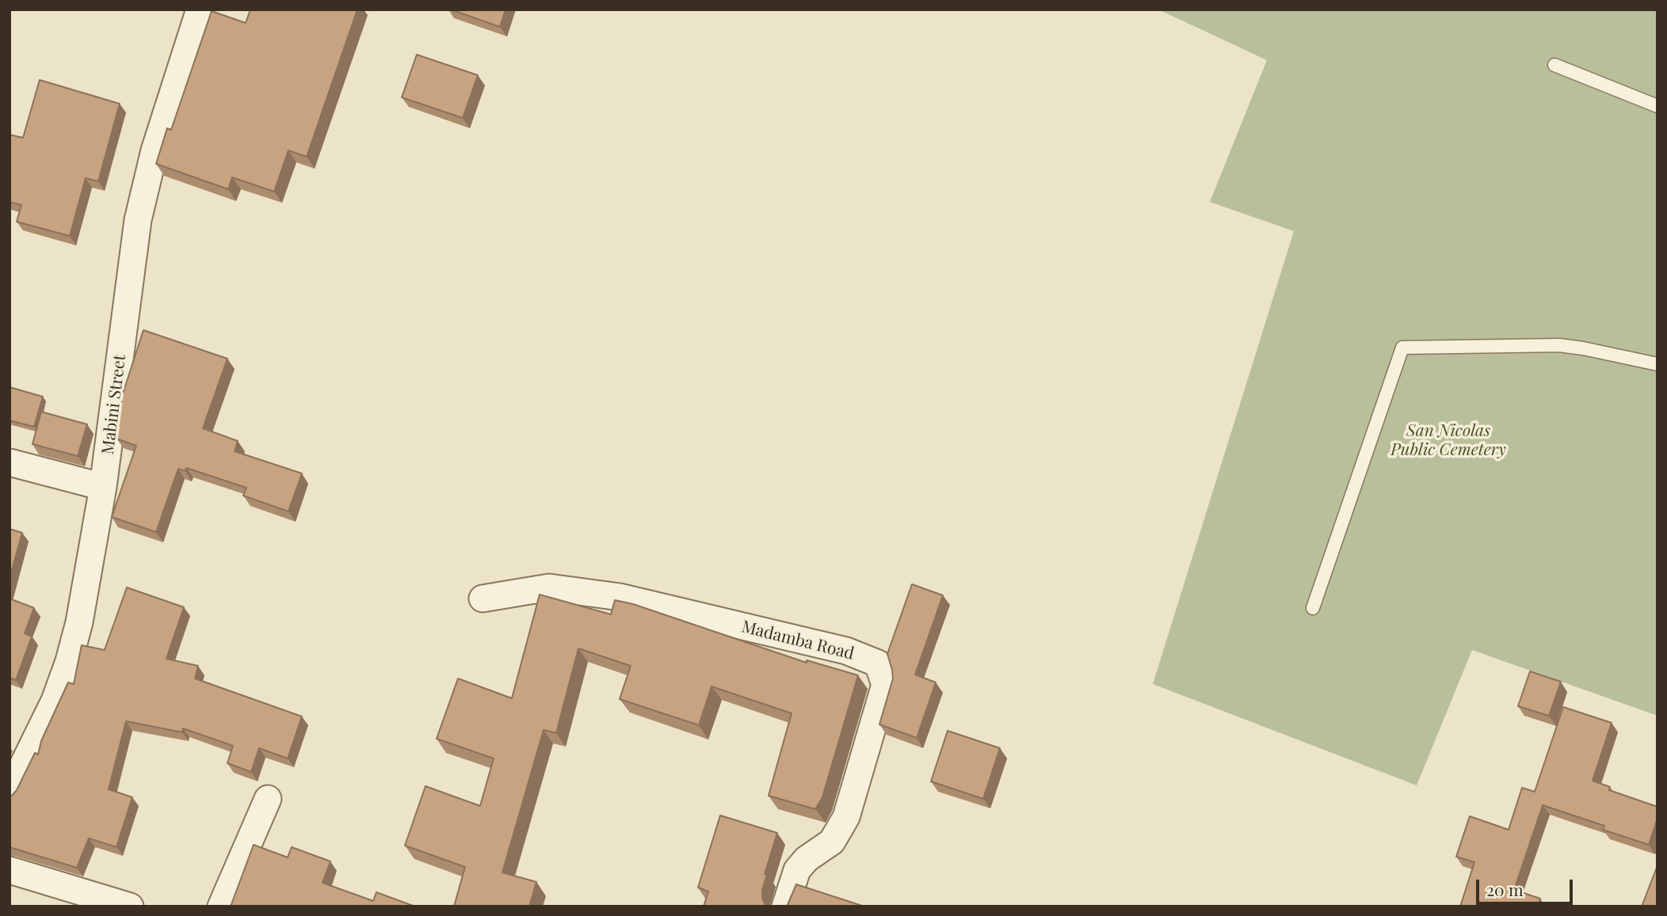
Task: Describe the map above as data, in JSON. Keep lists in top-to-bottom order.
{
  "streets": {
    "street": ["Mabini Street", "Madamba Road"]
  },
  "parks": ["San Nicolas Public Cemetery"],
  "scale_bar": "20 m"
}
